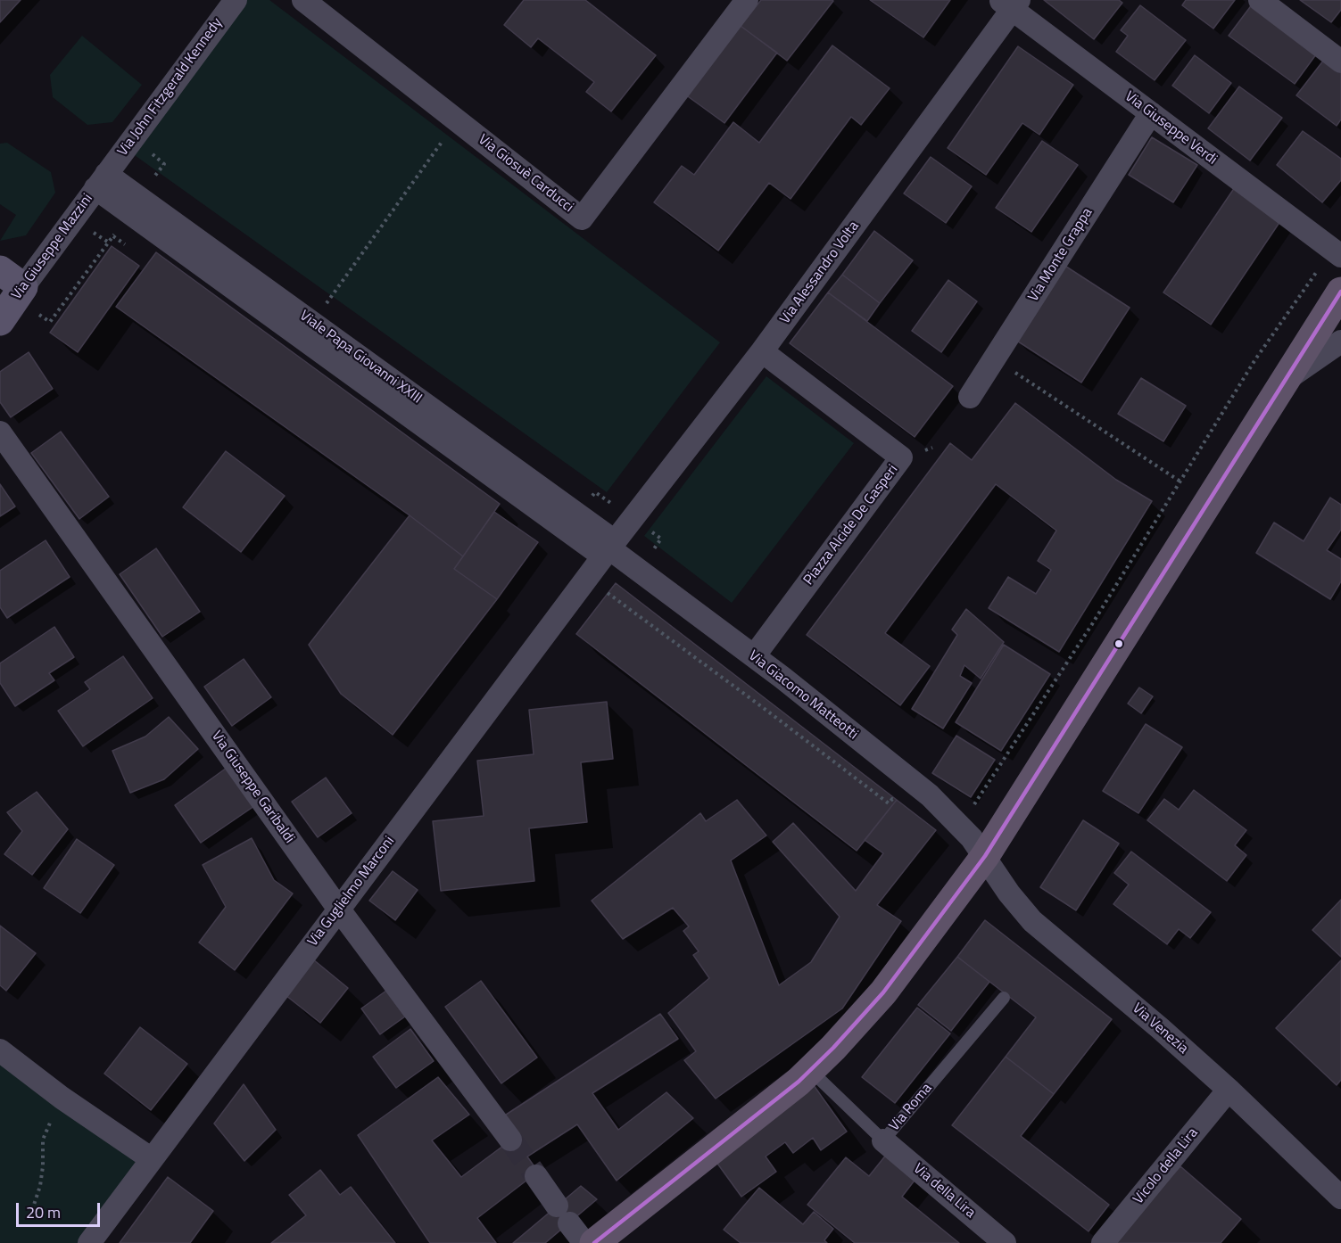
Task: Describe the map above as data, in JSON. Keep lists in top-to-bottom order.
{
  "streets": {
    "street": [
      "Via John Fitzgerald Kennedy",
      "Via Giuseppe Verdi",
      "Via Giosuè Carducci",
      "Via Giuseppe Mazzini",
      "Via Monte Grappa",
      "Via Alessandro Volta",
      "Viale Papa Giovanni XXIII",
      "Piazza Alcide De Gasperi",
      "Via Giacomo Matteotti",
      "Via Giuseppe Garibaldi",
      "Via Guglielmo Marconi",
      "Via Venezia",
      "Vicolo della Lira",
      "Via della Lira"
    ],
    "lane": ["Via Roma"]
  },
  "crossings": [
    ["Via John Fitzgerald Kennedy", "Via Giuseppe Mazzini"],
    ["Via John Fitzgerald Kennedy", "Viale Papa Giovanni XXIII"],
    ["Via Giuseppe Verdi", "Via Monte Grappa"],
    ["Via Giuseppe Verdi", "Via Alessandro Volta"],
    ["Via Giuseppe Mazzini", "Viale Papa Giovanni XXIII"],
    ["Via Alessandro Volta", "Viale Papa Giovanni XXIII"],
    ["Via Alessandro Volta", "Piazza Alcide De Gasperi"],
    ["Via Alessandro Volta", "Via Giacomo Matteotti"],
    ["Via Alessandro Volta", "Via Guglielmo Marconi"],
    ["Viale Papa Giovanni XXIII", "Via Giacomo Matteotti"],
    ["Viale Papa Giovanni XXIII", "Via Guglielmo Marconi"],
    ["Piazza Alcide De Gasperi", "Via Giacomo Matteotti"],
    ["Via Giacomo Matteotti", "Via Guglielmo Marconi"],
    ["Via Giacomo Matteotti", "Via Venezia"],
    ["Via Giuseppe Garibaldi", "Via Guglielmo Marconi"],
    ["Via Venezia", "Vicolo della Lira"],
    ["Via Roma", "Via della Lira"]
  ],
  "scale_bar": "20 m"
}
